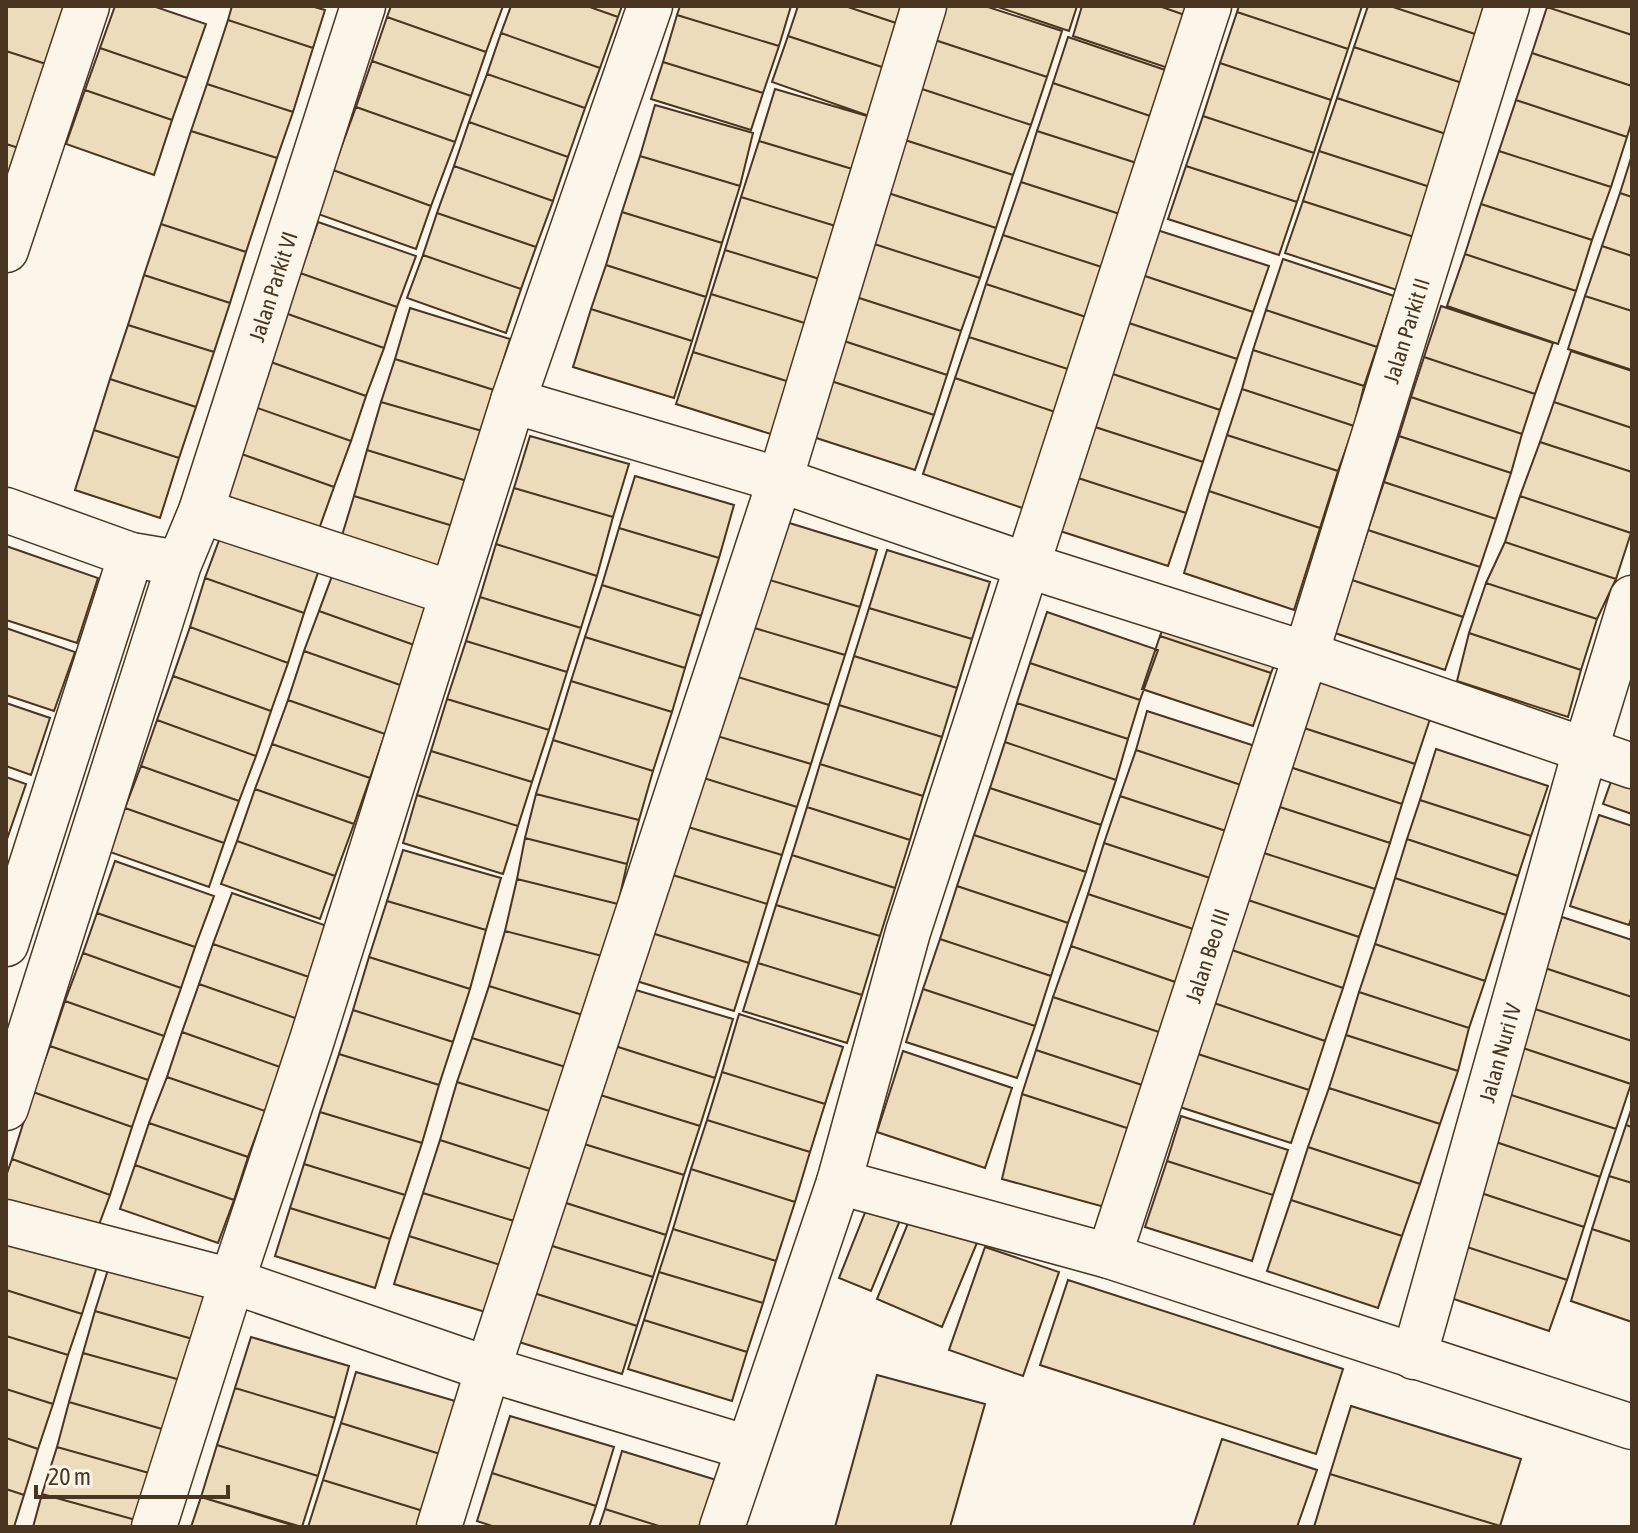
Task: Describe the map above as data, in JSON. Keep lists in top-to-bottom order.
{
  "streets": {
    "street": [
      "Jalan Parkit VI",
      "Jalan Parkit II",
      "Jalan Beo III",
      "Jalan Nuri IV"
    ]
  },
  "crossings": [
    ["Jalan Parkit II", "Jalan Beo III"]
  ],
  "scale_bar": "20 m"
}
